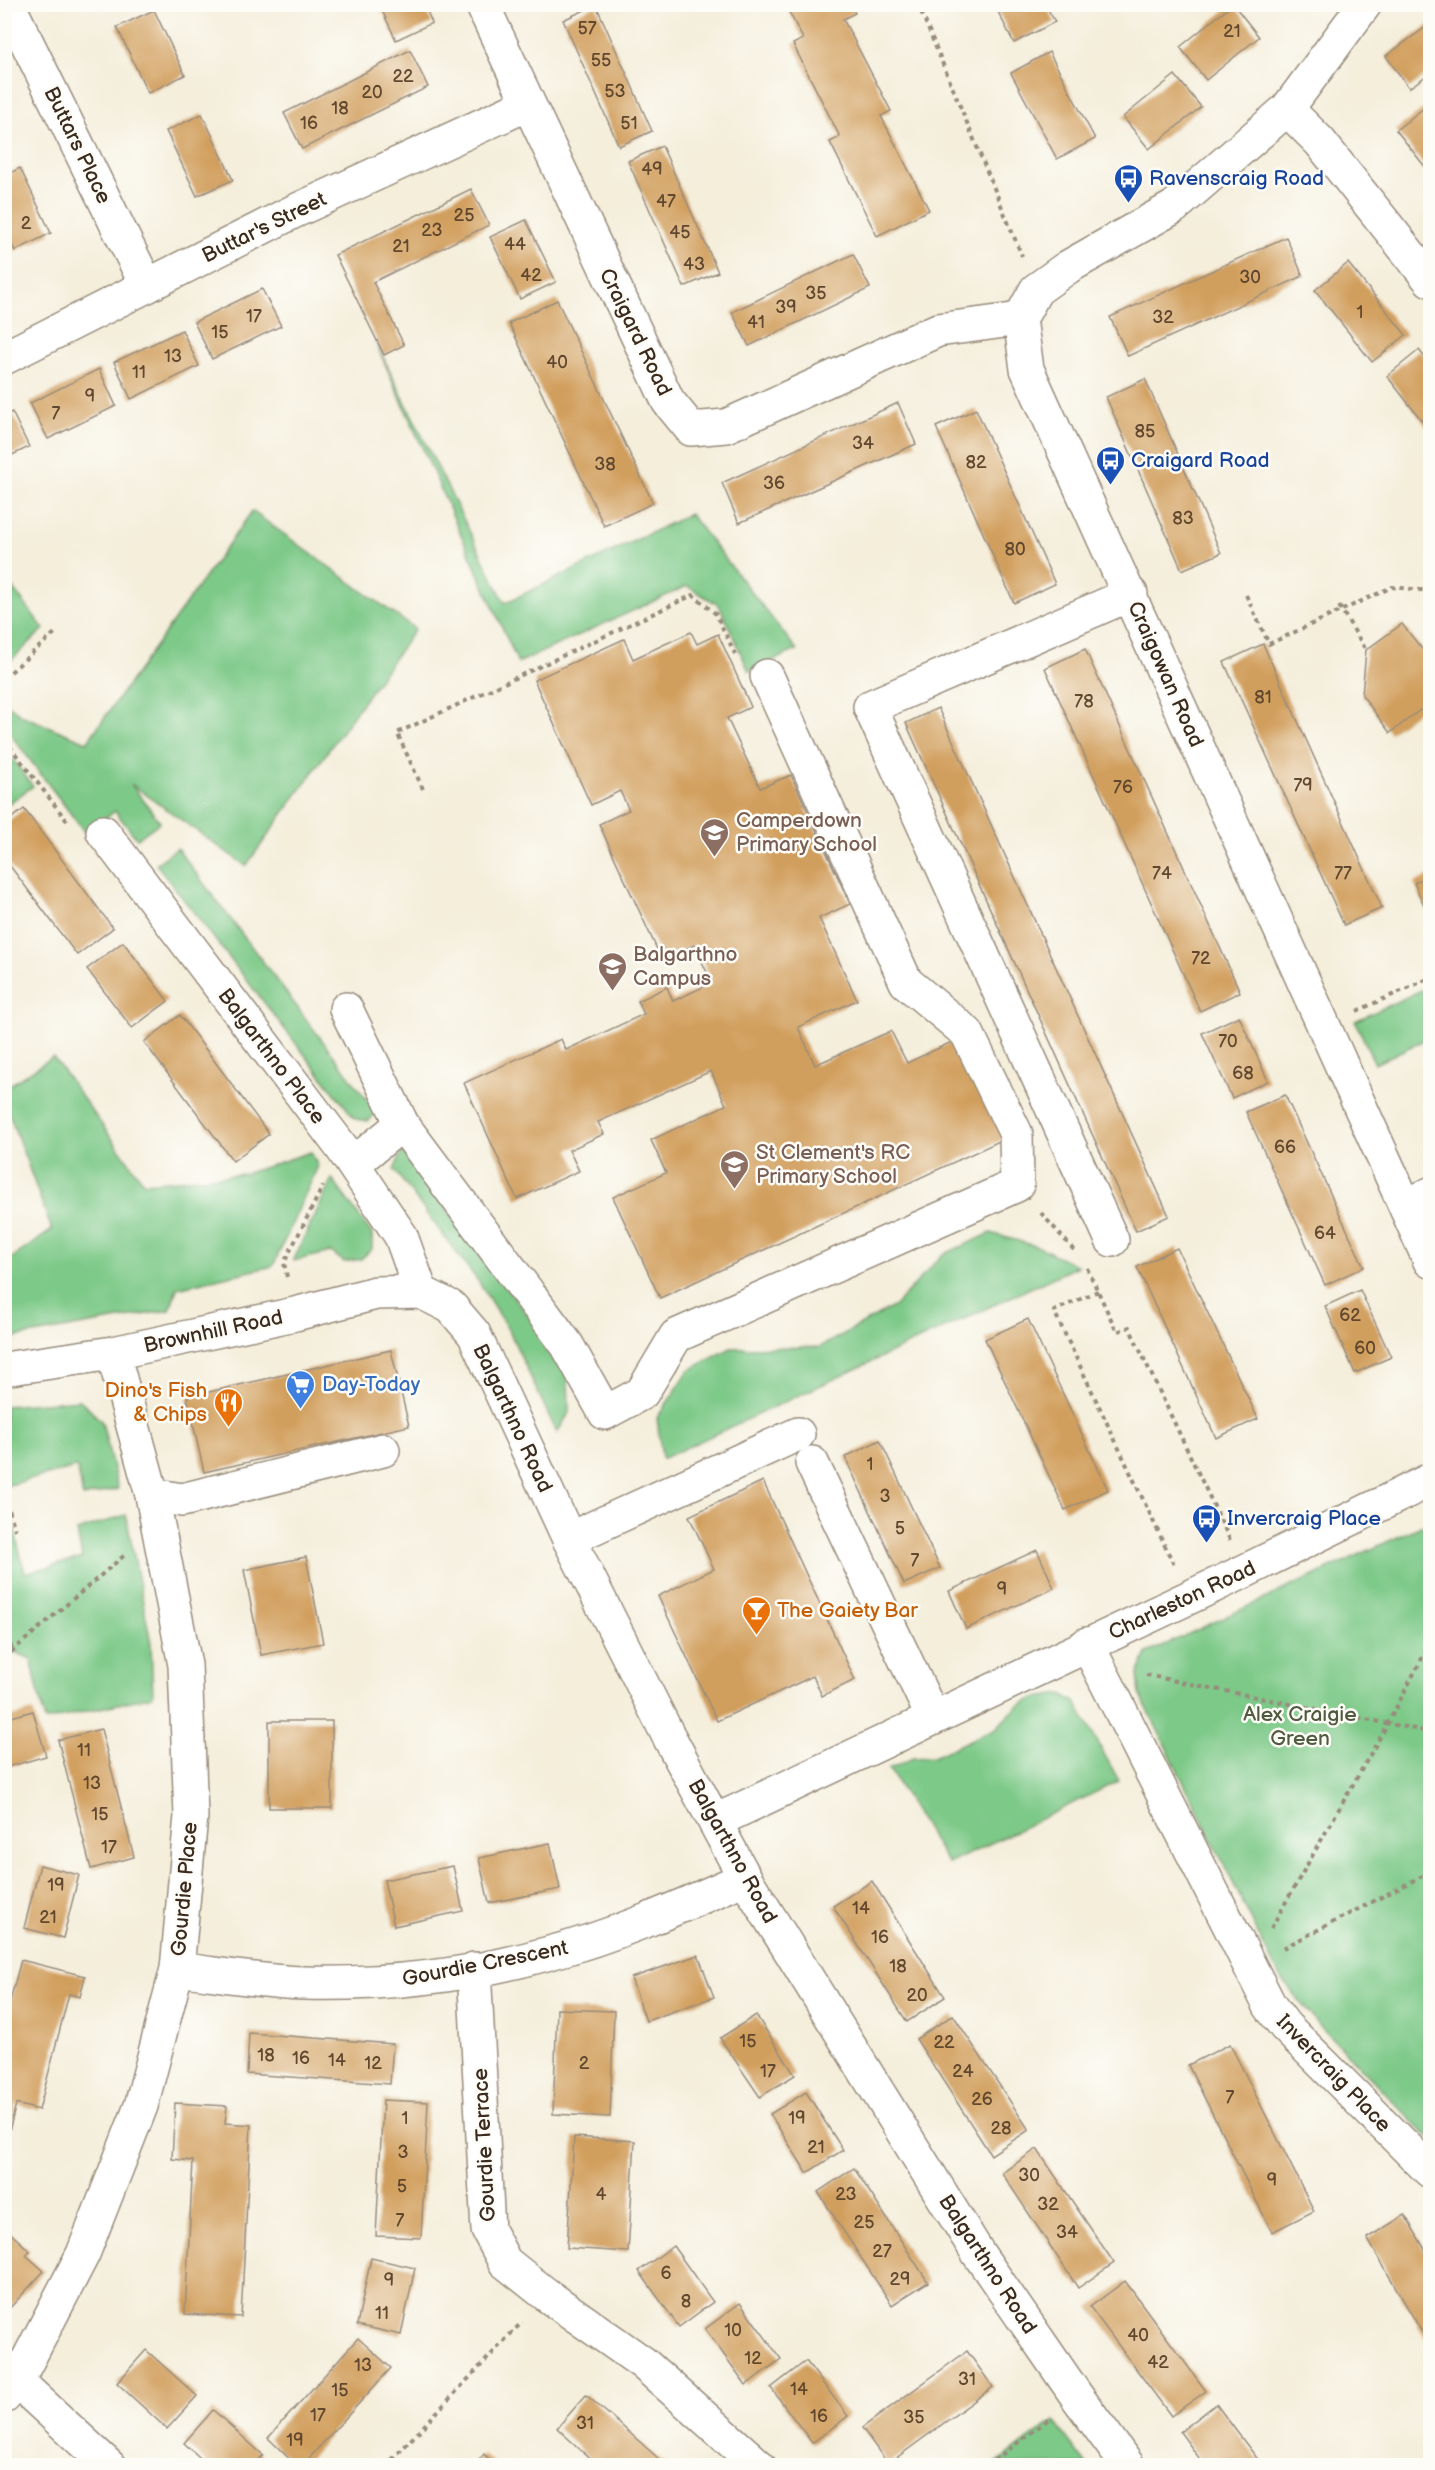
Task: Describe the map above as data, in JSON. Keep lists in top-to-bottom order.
{
  "streets": {
    "street": [
      "Buttars Place",
      "Buttar's Street",
      "Craigard Road",
      "Craigowan Road",
      "Balgarthno Place",
      "Brownhill Road",
      "Balgarthno Road",
      "Charleston Road",
      "Gourdie Place",
      "Gourdie Crescent",
      "Invercraig Place",
      "Gourdie Terrace"
    ]
  },
  "crossings": [
    ["Buttars Place", "Buttar's Street"],
    ["Buttar's Street", "Craigard Road"],
    ["Craigard Road", "Craigowan Road"],
    ["Balgarthno Place", "Brownhill Road"],
    ["Balgarthno Place", "Balgarthno Road"],
    ["Brownhill Road", "Balgarthno Road"],
    ["Brownhill Road", "Gourdie Place"],
    ["Balgarthno Road", "Charleston Road"],
    ["Balgarthno Road", "Gourdie Crescent"],
    ["Charleston Road", "Invercraig Place"],
    ["Gourdie Place", "Gourdie Crescent"],
    ["Gourdie Crescent", "Gourdie Terrace"]
  ],
  "parks": ["Alex Craigie Green"],
  "places": {
    "bus stop": ["Ravenscraig Road", "Craigard Road", "Invercraig Place"],
    "school or university": ["Camperdown Primary School", "Balgarthno Campus", "St Clement's RC Primary School"],
    "supermarket": ["Day-Today"],
    "restaurant": ["Dino's Fish & Chips"],
    "bar": ["The Gaiety Bar"]
  },
  "house_numbers": [
    "57",
    "21",
    "55",
    "22",
    "53",
    "20",
    "18",
    "16",
    "51",
    "49",
    "47",
    "25",
    "2",
    "23",
    "45",
    "44",
    "21",
    "43",
    "42",
    "30",
    "35",
    "39",
    "1",
    "17",
    "32",
    "41",
    "15",
    "13",
    "40",
    "11",
    "9",
    "7",
    "85",
    "34",
    "82",
    "38",
    "36",
    "83",
    "80",
    "81",
    "78",
    "79",
    "76",
    "74",
    "77",
    "72",
    "70",
    "68",
    "66",
    "64",
    "62",
    "60",
    "1",
    "3",
    "5",
    "7",
    "9",
    "11",
    "13",
    "15",
    "17",
    "19",
    "14",
    "21",
    "16",
    "18",
    "20",
    "15",
    "22",
    "18",
    "16",
    "14",
    "12",
    "2",
    "17",
    "24",
    "7",
    "26",
    "1",
    "19",
    "28",
    "21",
    "3",
    "30",
    "9",
    "5",
    "4",
    "23",
    "32",
    "7",
    "25",
    "34",
    "27",
    "6",
    "29",
    "9",
    "8",
    "11",
    "10",
    "40",
    "12",
    "42",
    "13",
    "31",
    "14",
    "15",
    "17",
    "16",
    "35",
    "31",
    "19"
  ]
}
